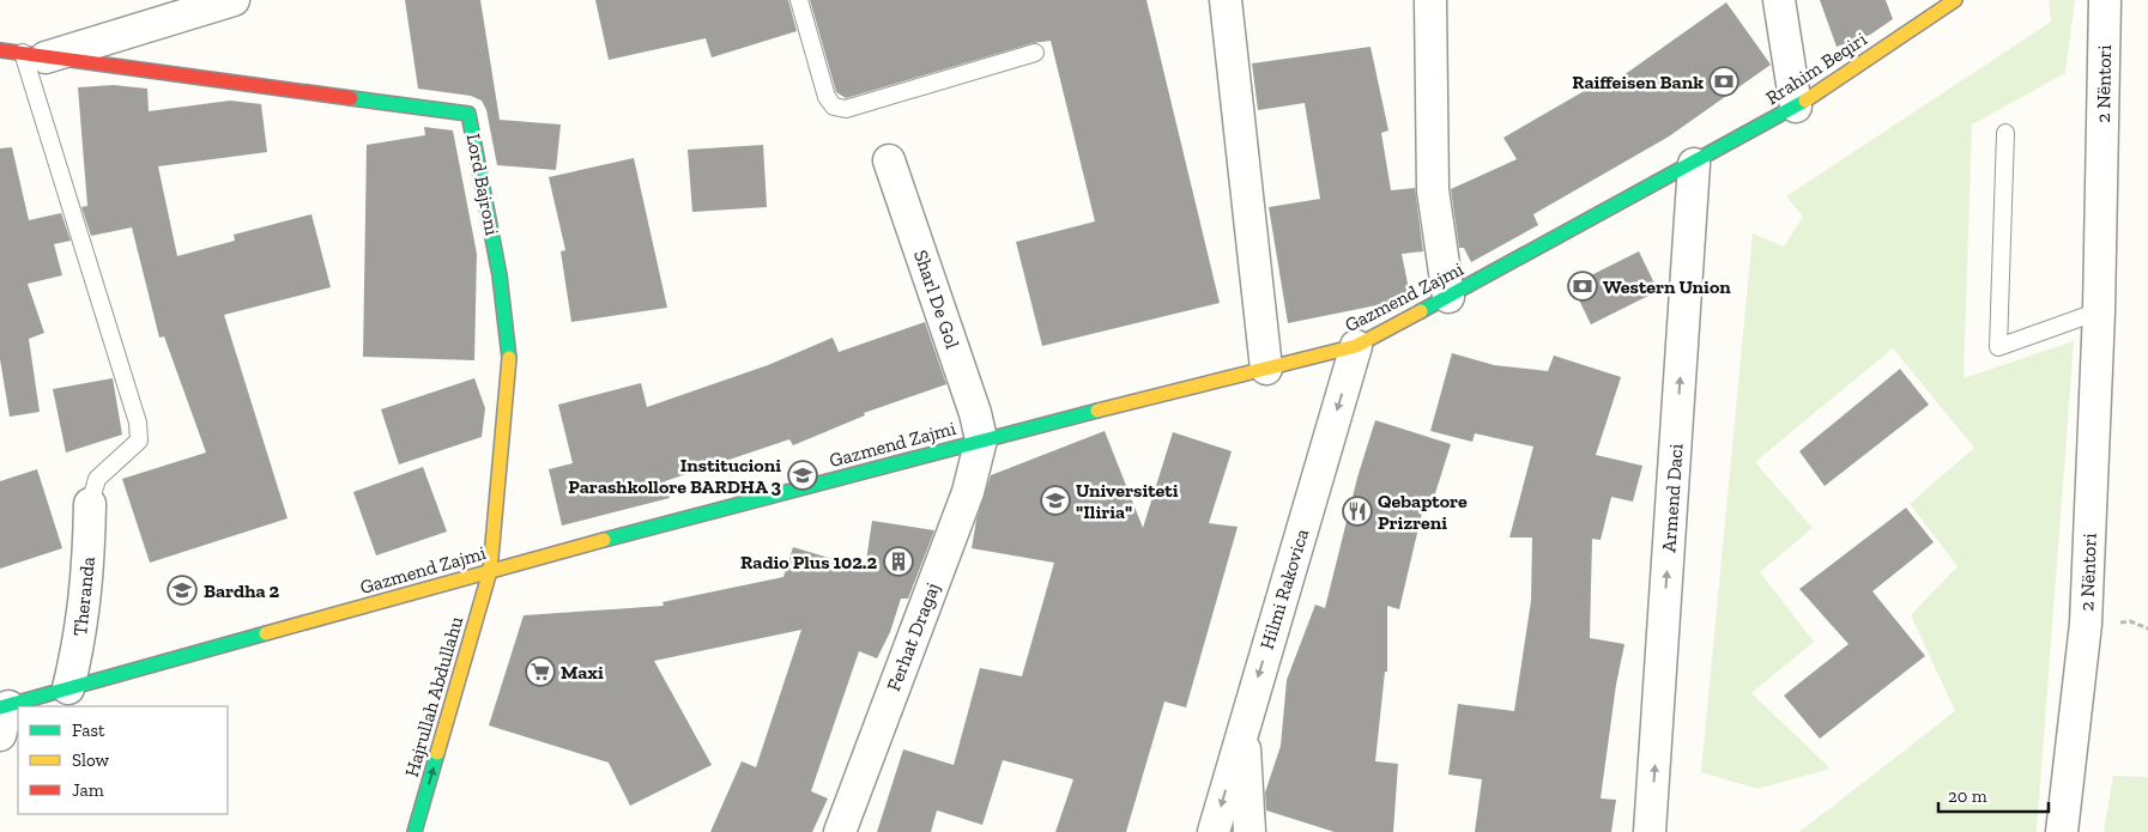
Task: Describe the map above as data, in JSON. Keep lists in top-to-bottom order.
{
  "streets": {
    "street": [
      "Rrahim Beqiri",
      "2 Nëntori",
      "Lord Bajroni",
      "Gazmend Zajmi",
      "Sharl De Gol",
      "Armend Daci",
      "Hilmi Rakovica",
      "Theranda",
      "Ferhat Dragaj",
      "Hajrullah Abdullahu"
    ]
  },
  "crossings": [
    ["Rrahim Beqiri", "Gazmend Zajmi"],
    ["Rrahim Beqiri", "Armend Daci"],
    ["Lord Bajroni", "Gazmend Zajmi"],
    ["Lord Bajroni", "Hajrullah Abdullahu"],
    ["Gazmend Zajmi", "Sharl De Gol"],
    ["Gazmend Zajmi", "Armend Daci"],
    ["Gazmend Zajmi", "Hilmi Rakovica"],
    ["Gazmend Zajmi", "Theranda"],
    ["Gazmend Zajmi", "Ferhat Dragaj"],
    ["Gazmend Zajmi", "Hajrullah Abdullahu"],
    ["Sharl De Gol", "Ferhat Dragaj"]
  ],
  "one_way": ["Armend Daci", "Hajrullah Abdullahu"],
  "places": {
    "bank": ["Raiffeisen Bank", "Western Union"],
    "school or university": ["Institucioni Parashkollore BARDHA 3", "Universiteti \"Iliria\"", "Bardha 2"],
    "restaurant": ["Qebaptore Prizreni"],
    "building": ["Radio Plus 102.2"],
    "supermarket": ["Maxi"]
  },
  "legend": ["Fast", "Slow", "Jam"],
  "scale_bar": "20 m"
}
